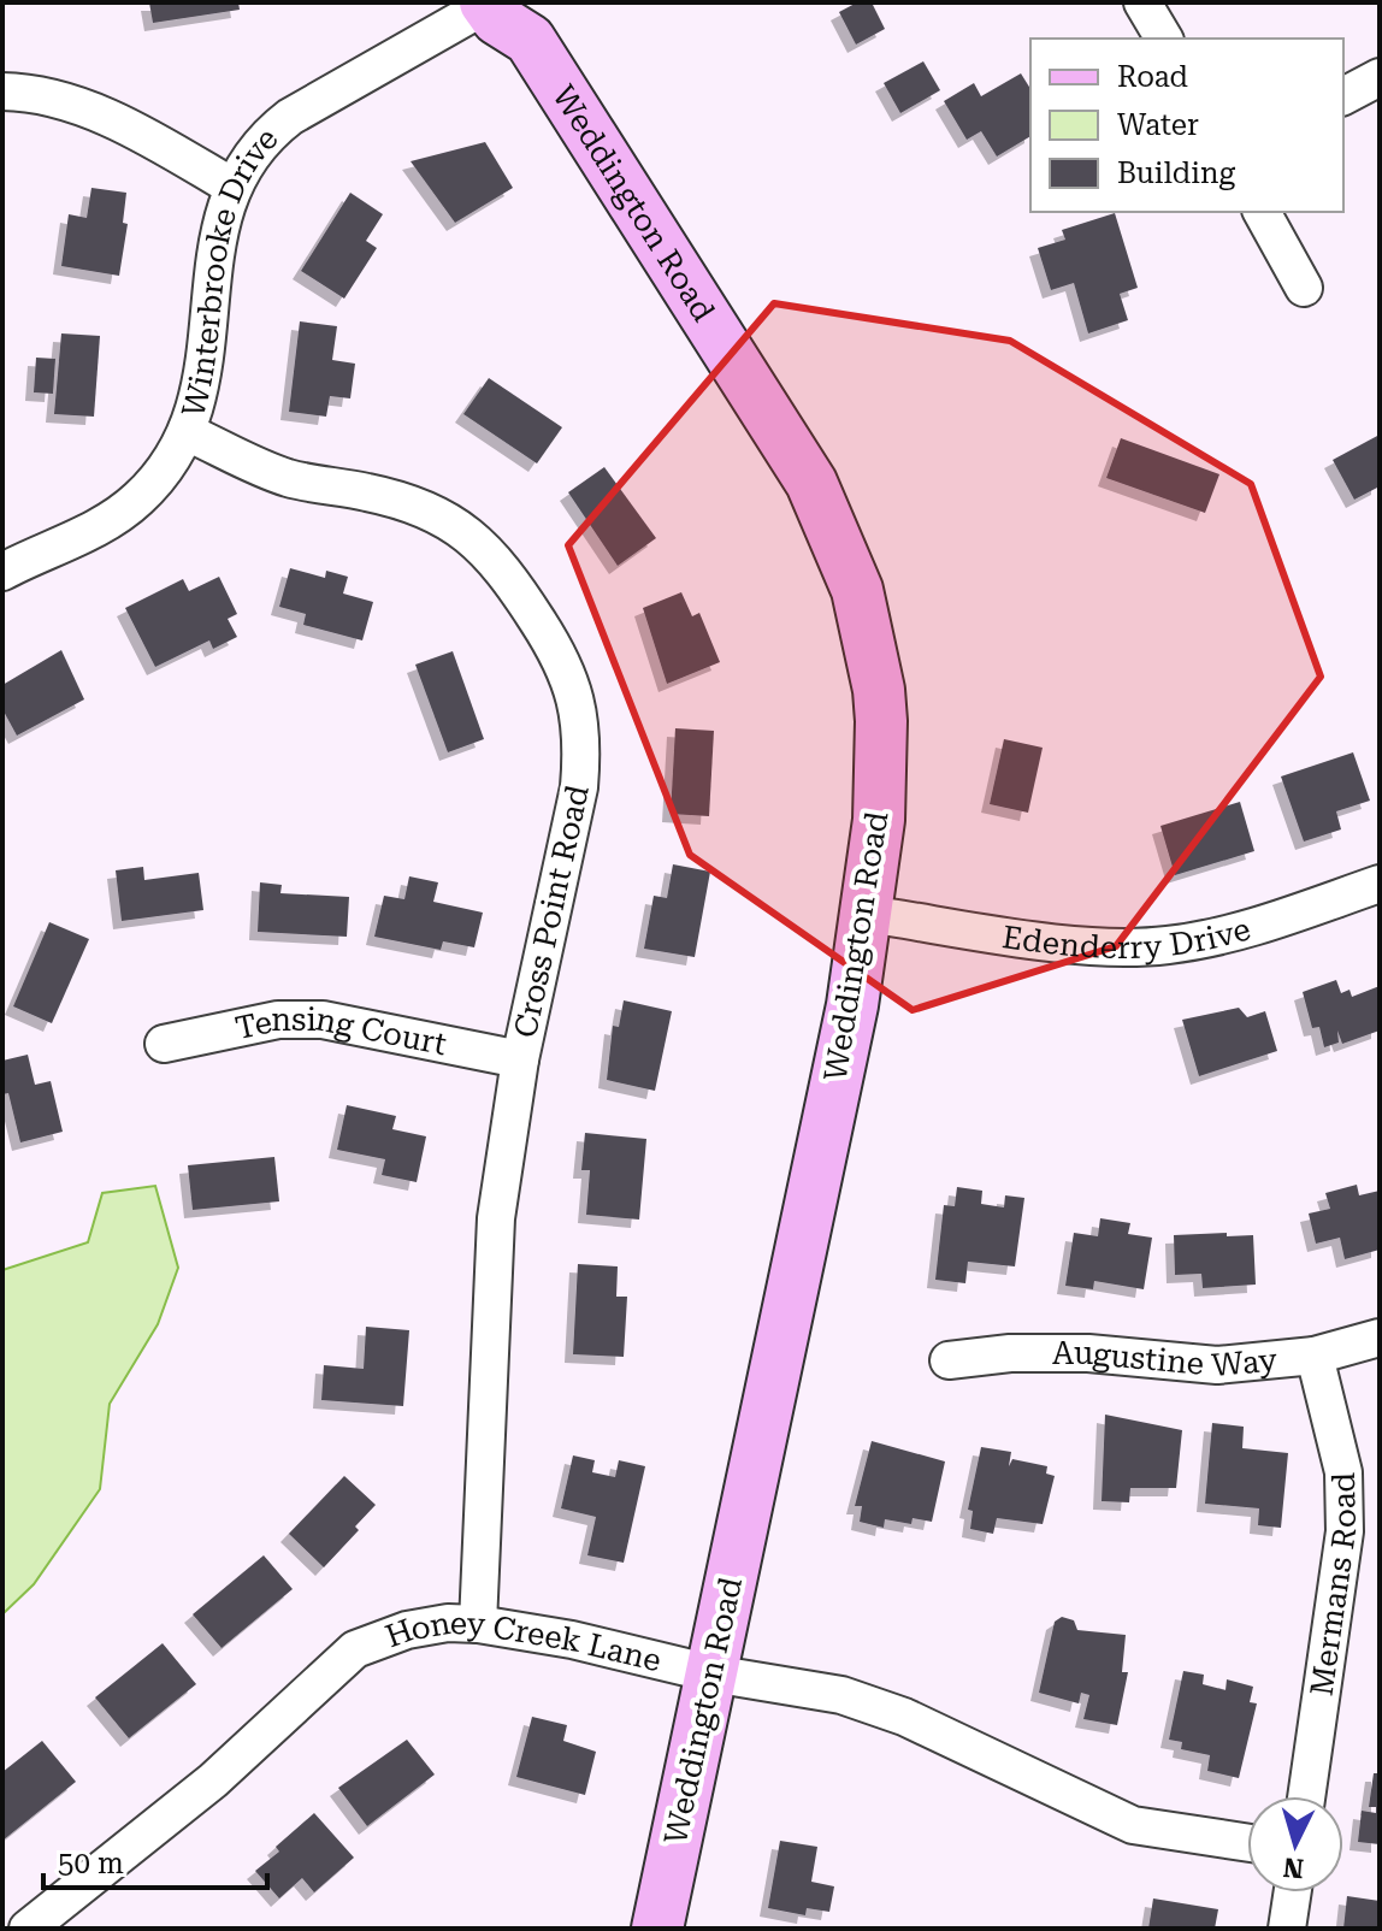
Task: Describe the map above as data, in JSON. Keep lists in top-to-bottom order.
{
  "streets": {
    "main road": ["Weddington Road"],
    "street": [
      "Winterbrooke Drive",
      "Cross Point Road",
      "Edenderry Drive",
      "Tensing Court",
      "Augustine Way",
      "Mermans Road",
      "Honey Creek Lane"
    ]
  },
  "crossings": [
    ["Weddington Road", "Winterbrooke Drive"],
    ["Weddington Road", "Edenderry Drive"],
    ["Weddington Road", "Honey Creek Lane"],
    ["Winterbrooke Drive", "Cross Point Road"],
    ["Cross Point Road", "Tensing Court"],
    ["Cross Point Road", "Honey Creek Lane"],
    ["Augustine Way", "Mermans Road"]
  ],
  "legend": ["Road", "Water", "Building"],
  "scale_bar": "50 m",
  "north": "bottom"
}
